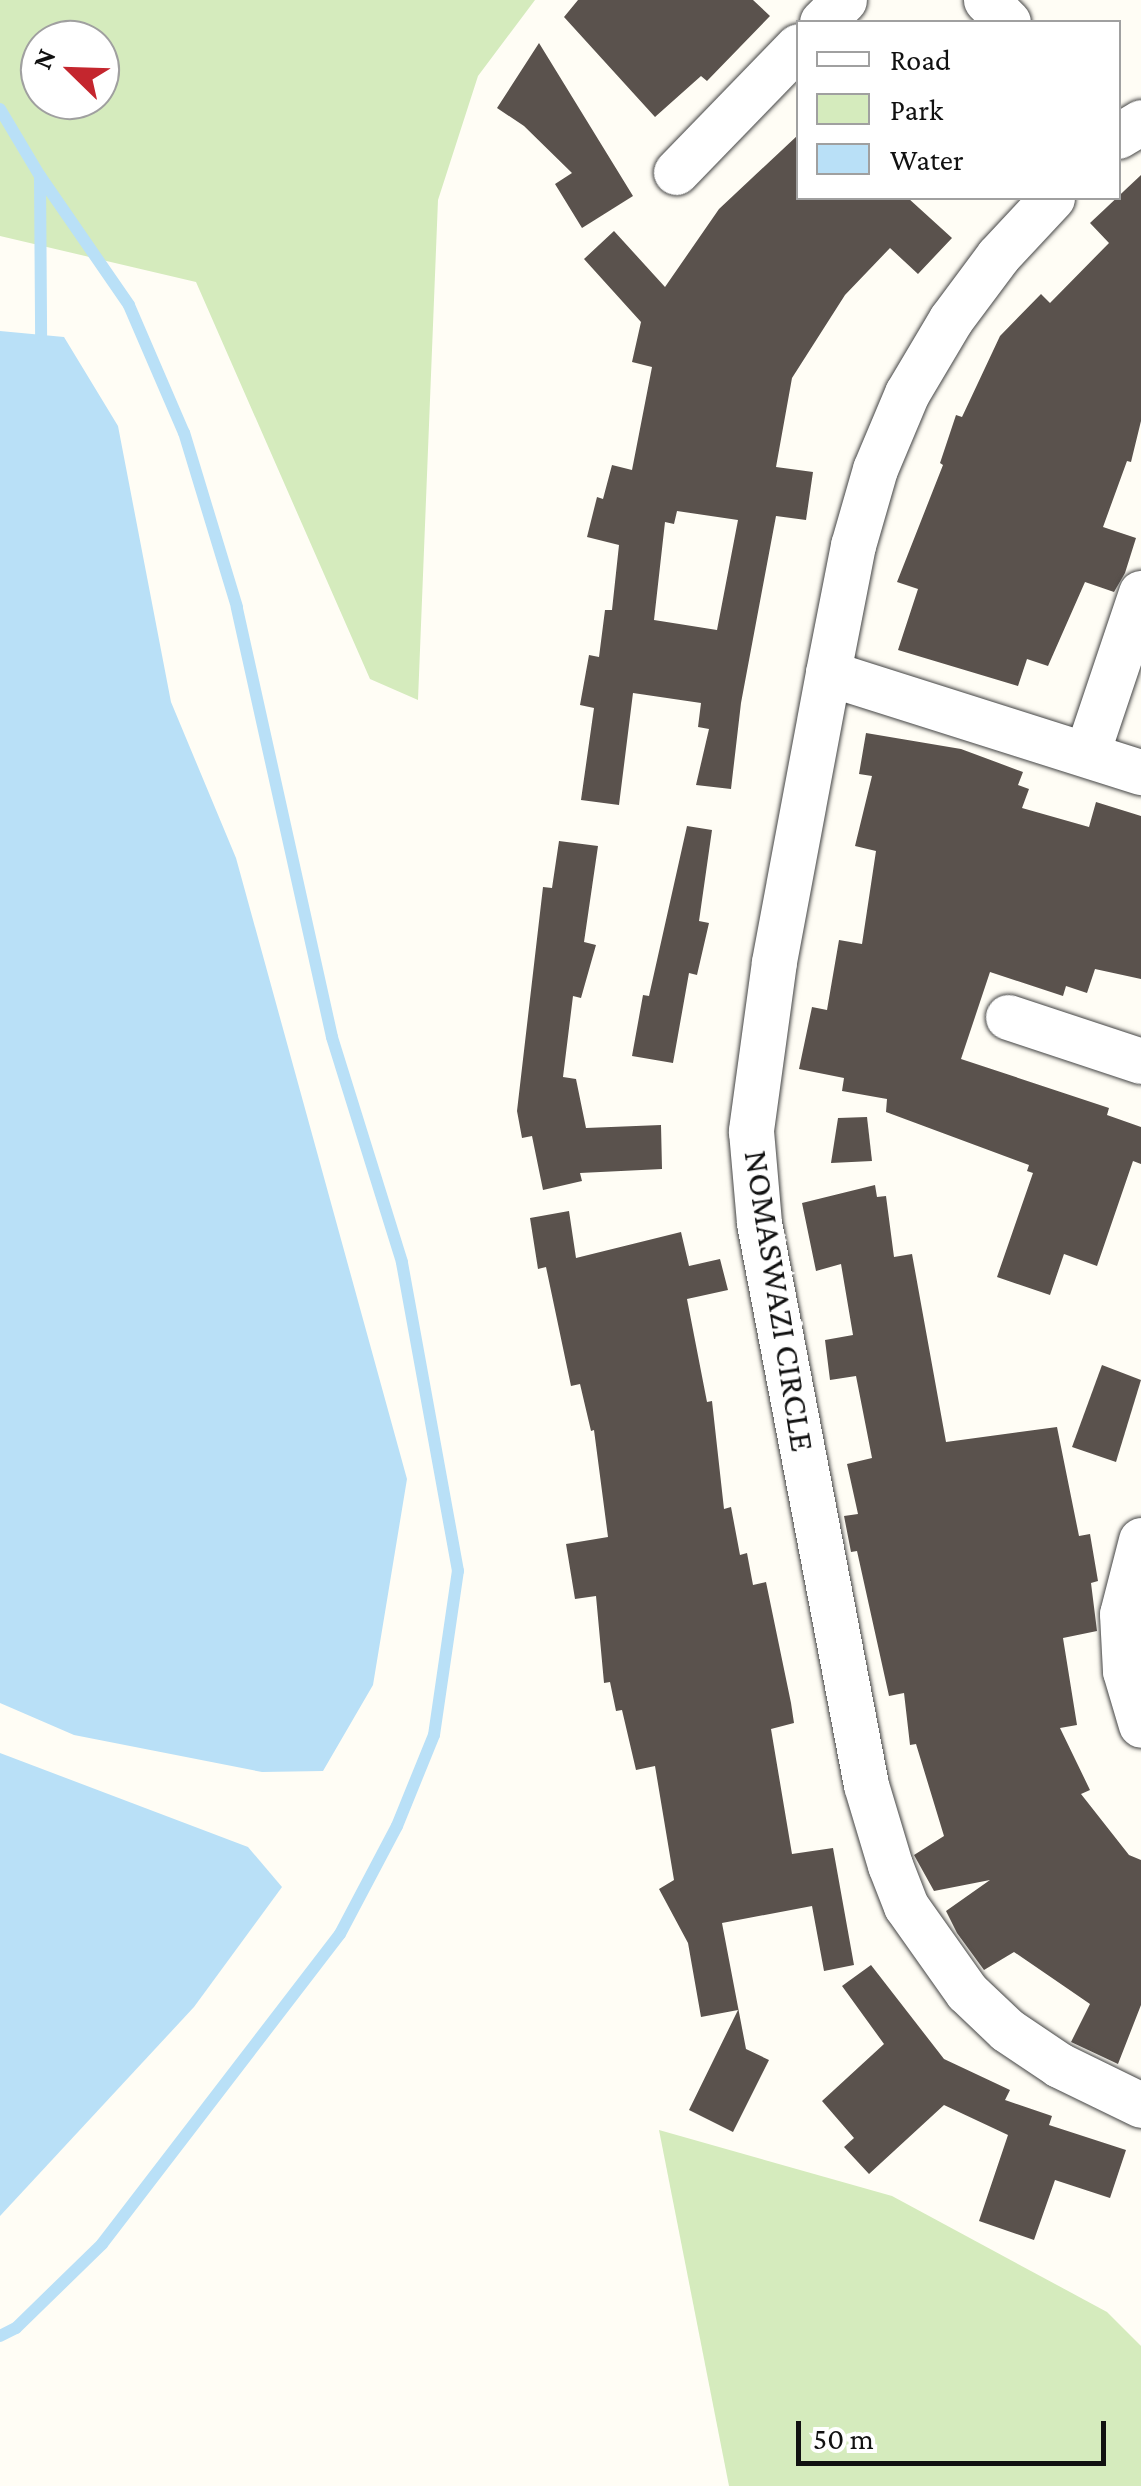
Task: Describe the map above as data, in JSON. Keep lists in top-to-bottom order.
{
  "streets": {
    "street": ["NOMASWAZI CIRCLE"]
  },
  "legend": ["Road", "Park", "Water"],
  "scale_bar": "50 m",
  "north": "top left"
}
